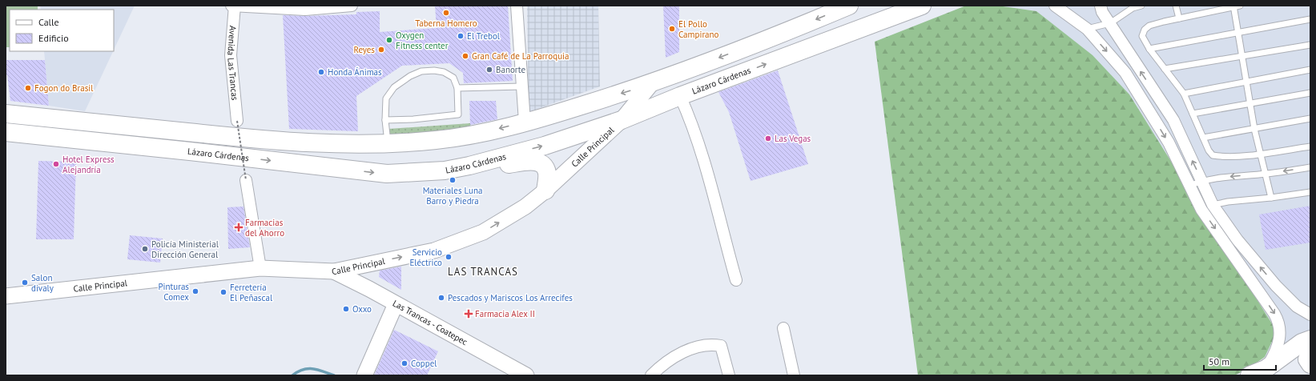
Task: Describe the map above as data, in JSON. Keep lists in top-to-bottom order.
{
  "streets": {
    "main road": ["Lázaro Cárdenas", "Calle Principal", "Las Trancas - Coatepec"],
    "street": ["Avenida Las Trancas"]
  },
  "crossings": [
    ["Lázaro Cárdenas", "Calle Principal"],
    ["Calle Principal", "Las Trancas - Coatepec"]
  ],
  "districts": ["LAS TRANCAS"],
  "places": {
    "other": [
      "Taberna Homero",
      "El Pollo Campirano",
      "El Trebol",
      "Oxygen Fitness center",
      "Reyes",
      "Gran Café de La Parroquia",
      "Banorte",
      "Honda Ánimas",
      "Fogon do Brasil",
      "Las Vegas",
      "Hotel Express Alejandría",
      "Materiales Luna Barro y Piedra",
      "Policía Ministerial Dirección General",
      "Servicio Eléctrico",
      "Salon divaly",
      "Pinturas Comex",
      "Ferretería El Peñascal",
      "Pescados y Mariscos Los Arrecifes",
      "Oxxo",
      "Coppel"
    ],
    "health": ["Farmacias del Ahorro", "Farmacia Alex II"]
  },
  "legend": ["Calle", "Edificio"],
  "scale_bar": "50 m"
}
